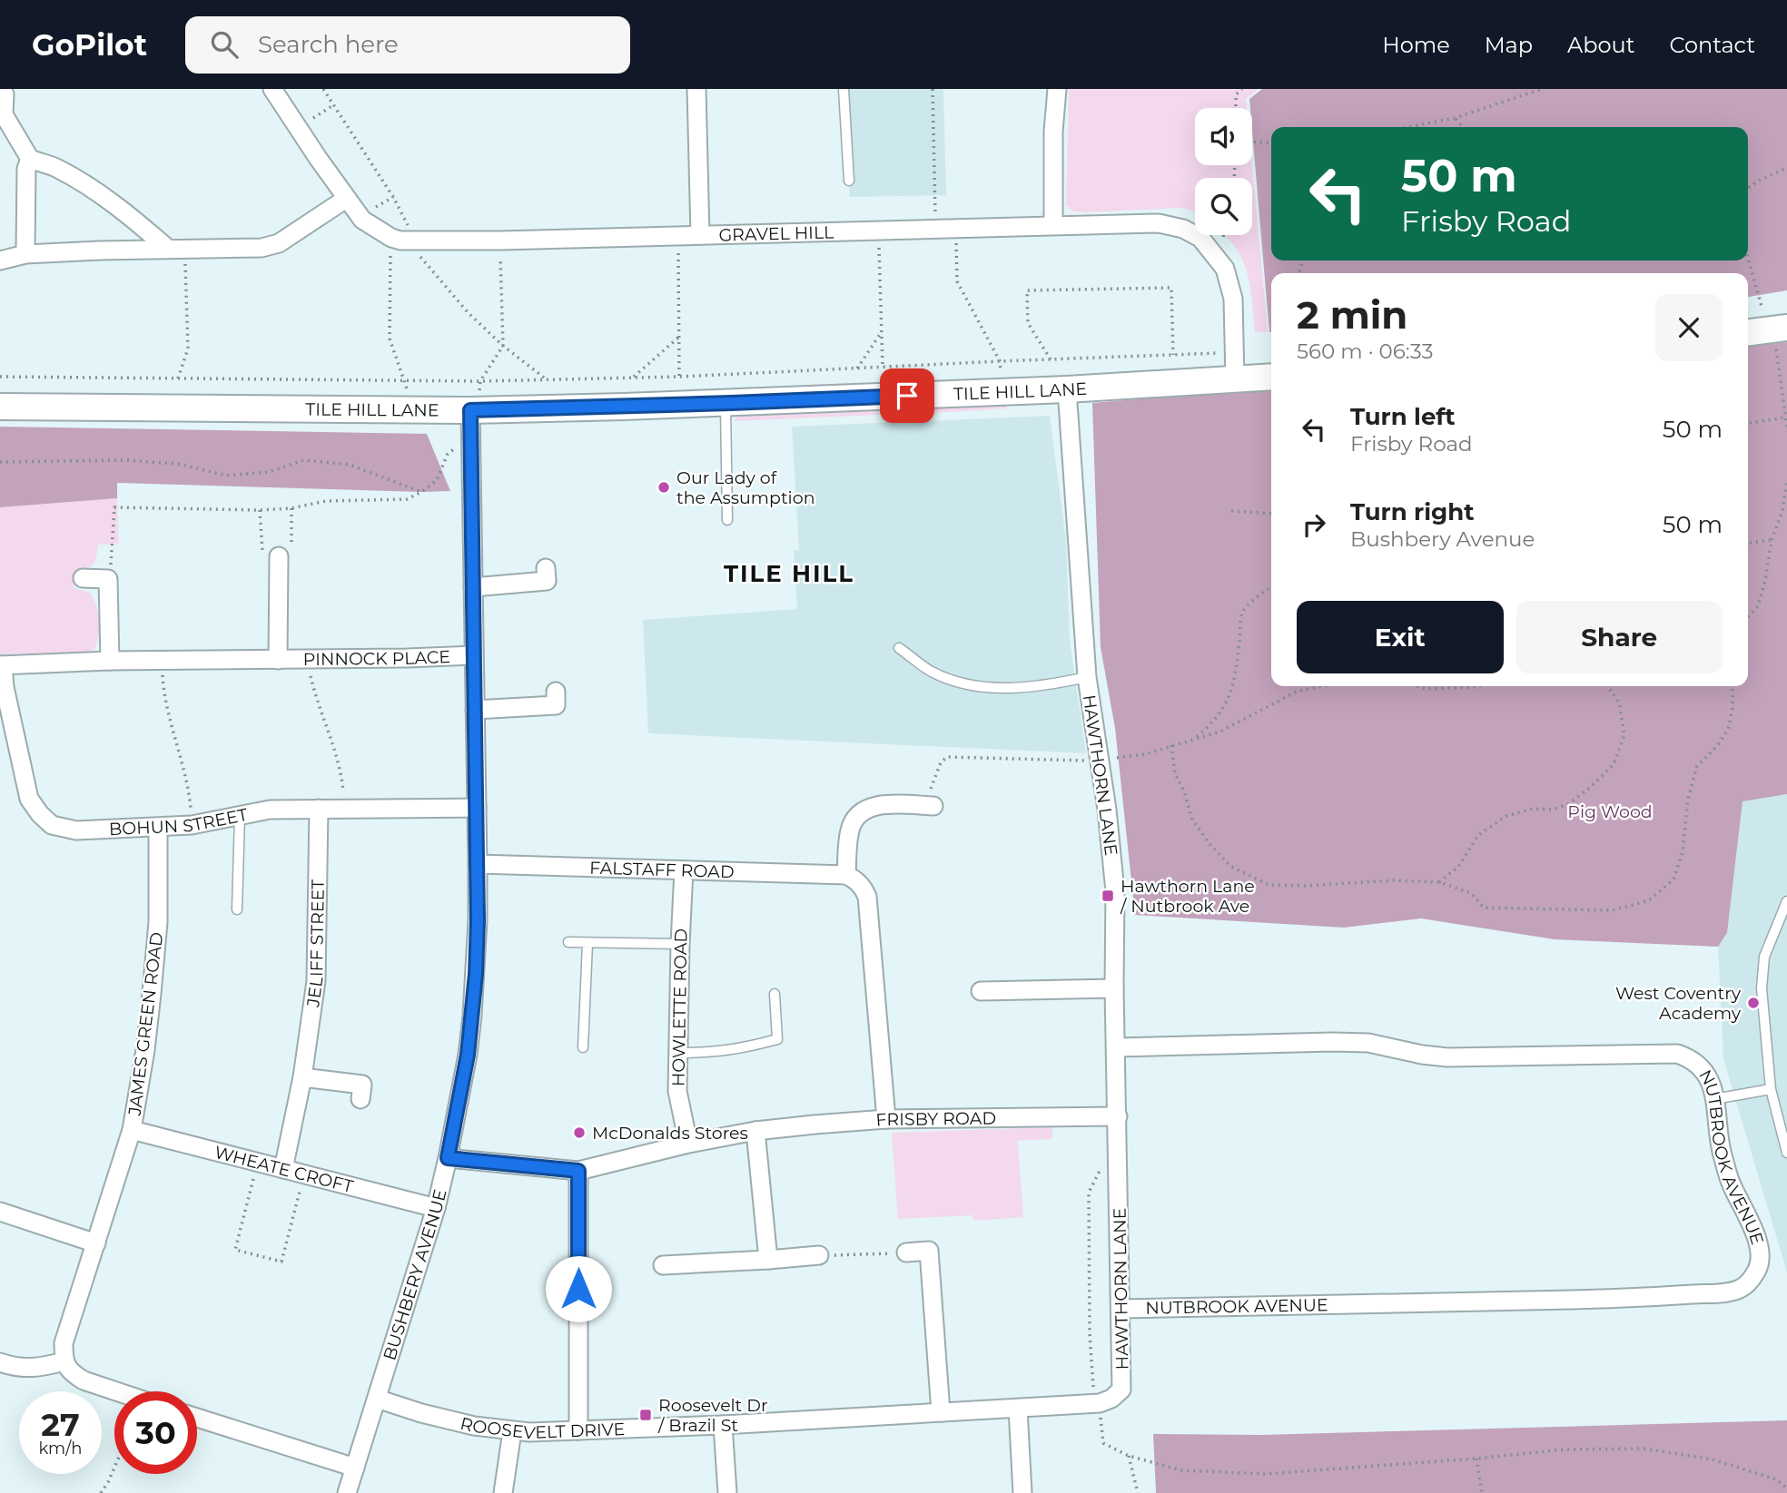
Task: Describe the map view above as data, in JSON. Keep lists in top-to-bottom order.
{
  "streets": {
    "main road": ["TILE HILL LANE"],
    "street": [
      "GRAVEL HILL",
      "PINNOCK PLACE",
      "HAWTHORN LANE",
      "BOHUN STREET",
      "FALSTAFF ROAD",
      "JELIFF STREET",
      "HOWLETTE ROAD",
      "JAMES GREEN ROAD",
      "FRISBY ROAD",
      "NUTBROOK AVENUE",
      "WHEATE CROFT",
      "BUSHBERY AVENUE",
      "ROOSEVELT DRIVE"
    ]
  },
  "crossings": [
    ["GRAVEL HILL", "TILE HILL LANE"],
    ["TILE HILL LANE", "HAWTHORN LANE"],
    ["TILE HILL LANE", "BUSHBERY AVENUE"],
    ["PINNOCK PLACE", "BOHUN STREET"],
    ["PINNOCK PLACE", "BUSHBERY AVENUE"],
    ["HAWTHORN LANE", "FRISBY ROAD"],
    ["HAWTHORN LANE", "NUTBROOK AVENUE"],
    ["HAWTHORN LANE", "ROOSEVELT DRIVE"],
    ["BOHUN STREET", "JELIFF STREET"],
    ["BOHUN STREET", "JAMES GREEN ROAD"],
    ["BOHUN STREET", "BUSHBERY AVENUE"],
    ["FALSTAFF ROAD", "HOWLETTE ROAD"],
    ["FALSTAFF ROAD", "BUSHBERY AVENUE"],
    ["JELIFF STREET", "WHEATE CROFT"],
    ["HOWLETTE ROAD", "FRISBY ROAD"],
    ["JAMES GREEN ROAD", "WHEATE CROFT"],
    ["FRISBY ROAD", "BUSHBERY AVENUE"],
    ["WHEATE CROFT", "BUSHBERY AVENUE"],
    ["BUSHBERY AVENUE", "ROOSEVELT DRIVE"]
  ],
  "districts": ["TILE HILL"],
  "parks": ["Pig Wood"],
  "places": {
    "other": ["Our Lady of the Assumption", "West Coventry Academy", "McDonalds Stores"],
    "transit": ["Hawthorn Lane / Nutbrook Ave", "Roosevelt Dr / Brazil St"]
  },
  "page": {
    "header": "GoPilot",
    "search": "Search here",
    "nav": [
      "Home",
      "Map",
      "About",
      "Contact"
    ],
    "turn": ["50 m", "Frisby Road"],
    "heading": ["2 min", "560 m · 06:33"],
    "list": [
      {
        "name": "Turn left",
        "note": "Frisby Road",
        "value": "50 m"
      },
      {
        "name": "Turn right",
        "note": "Bushbery Avenue",
        "value": "50 m"
      }
    ],
    "buttons": ["Exit", "Share"],
    "speed": "27 km/h",
    "limit": "30"
  }
}
